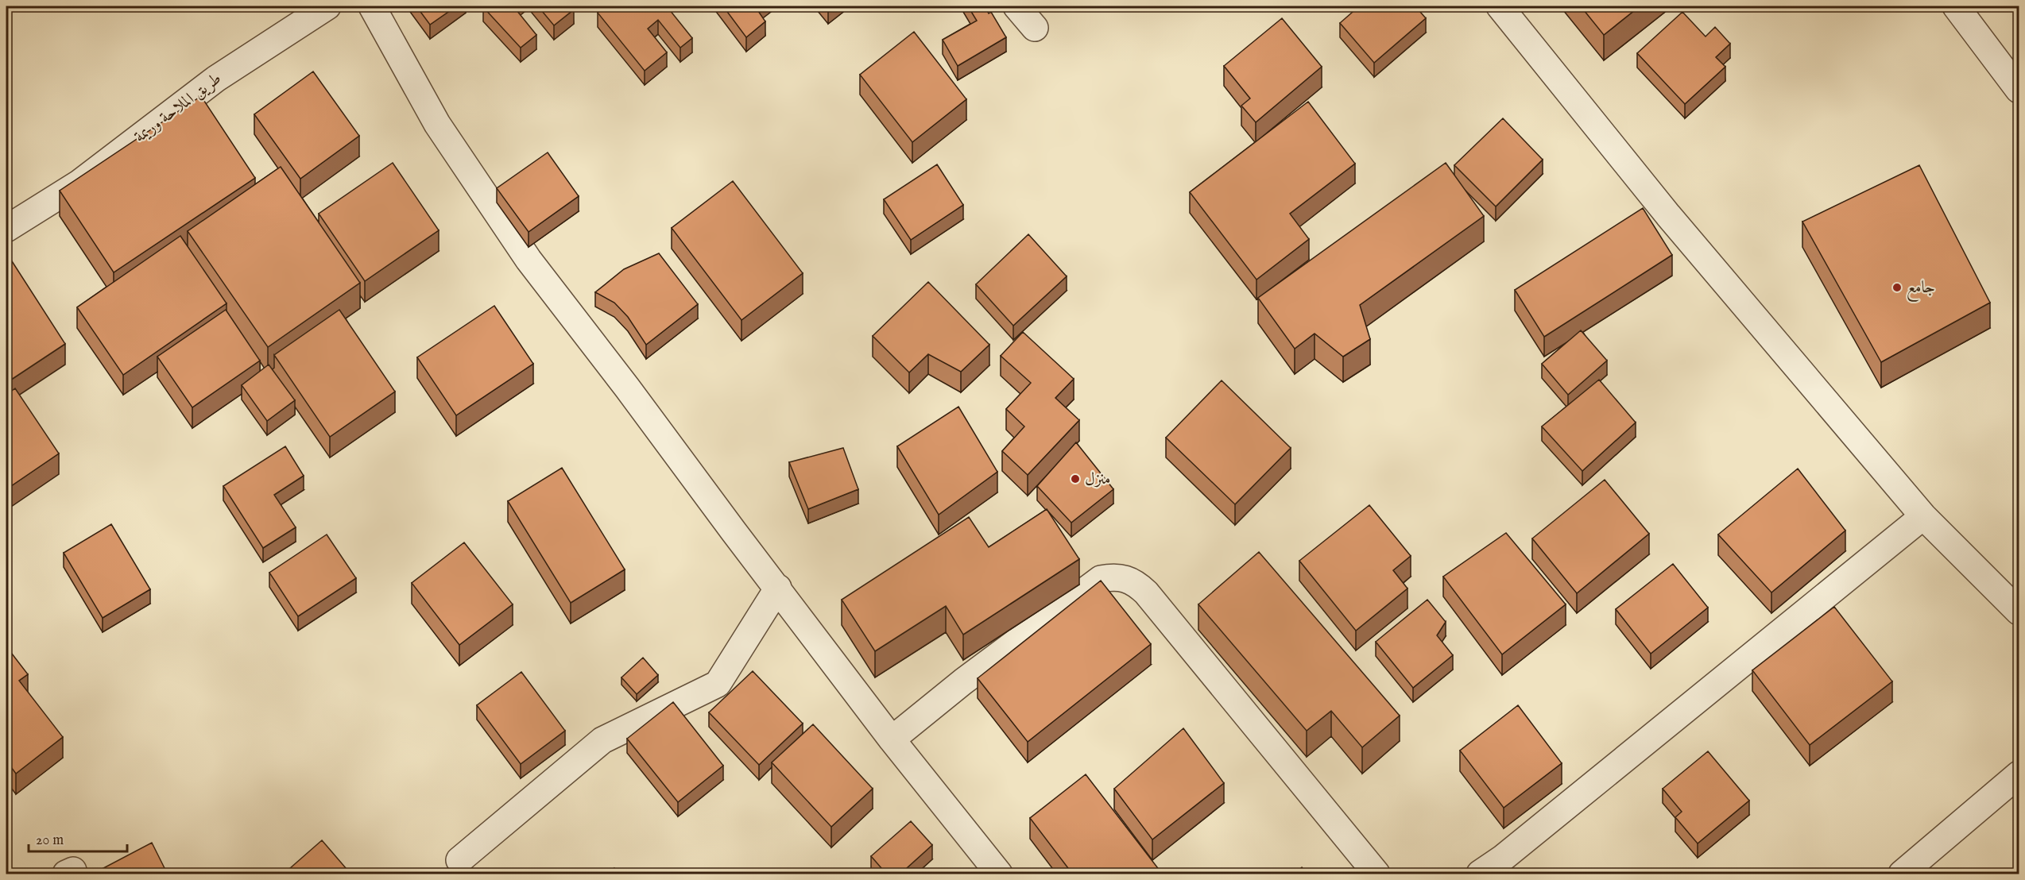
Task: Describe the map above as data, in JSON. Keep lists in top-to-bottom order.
{
  "streets": {
    "street": ["طريق الملاحة وريمة"]
  },
  "places": ["جامع", "منزل"],
  "scale_bar": "20 m"
}
